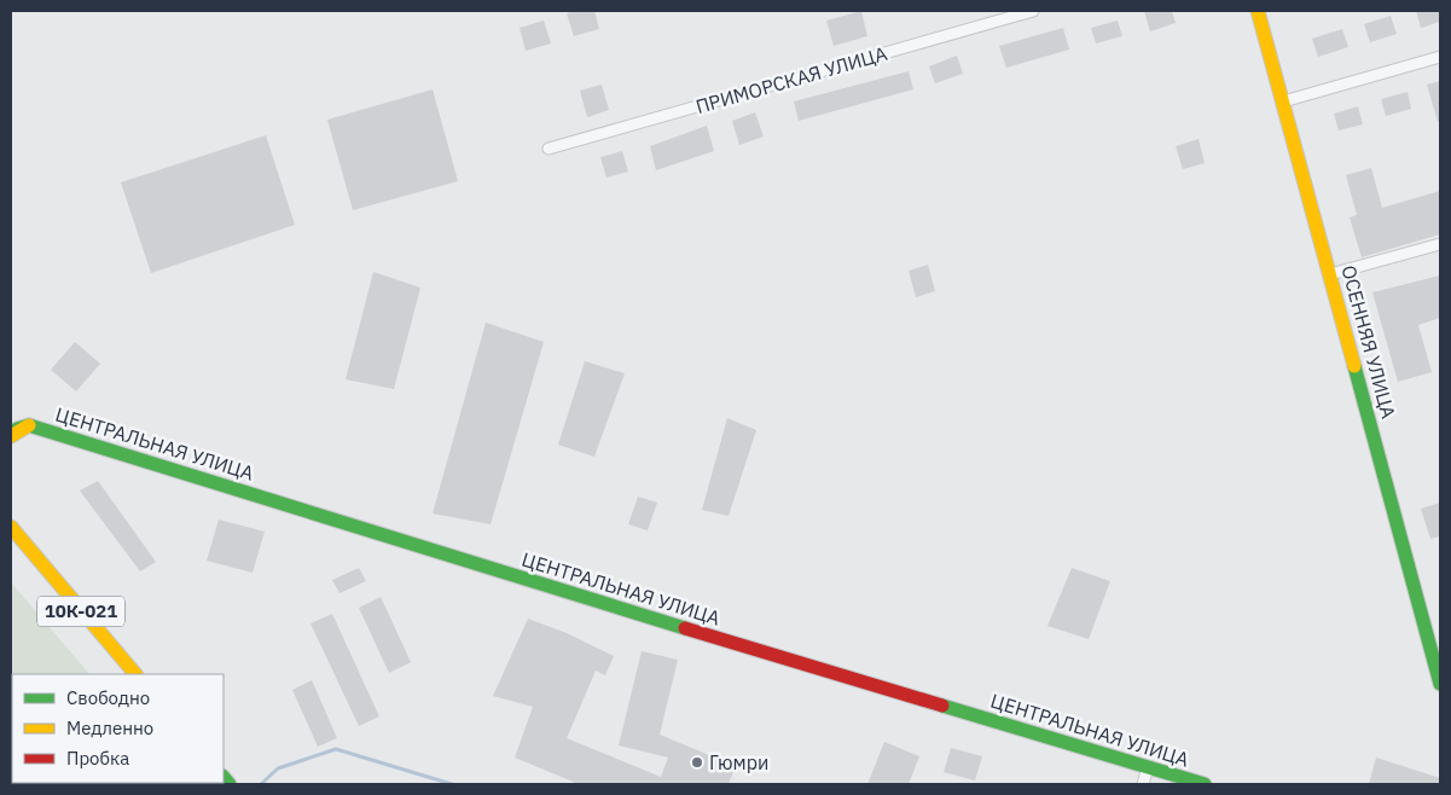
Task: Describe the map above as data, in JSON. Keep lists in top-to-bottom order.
{
  "streets": {
    "street": [
      "ПРИМОРСКАЯ УЛИЦА",
      "ОСЕННЯЯ УЛИЦА",
      "ЦЕНТРАЛЬНАЯ УЛИЦА",
      "10К-021"
    ]
  },
  "places": ["Гюмри"],
  "legend": ["Свободно", "Медленно", "Пробка"]
}
